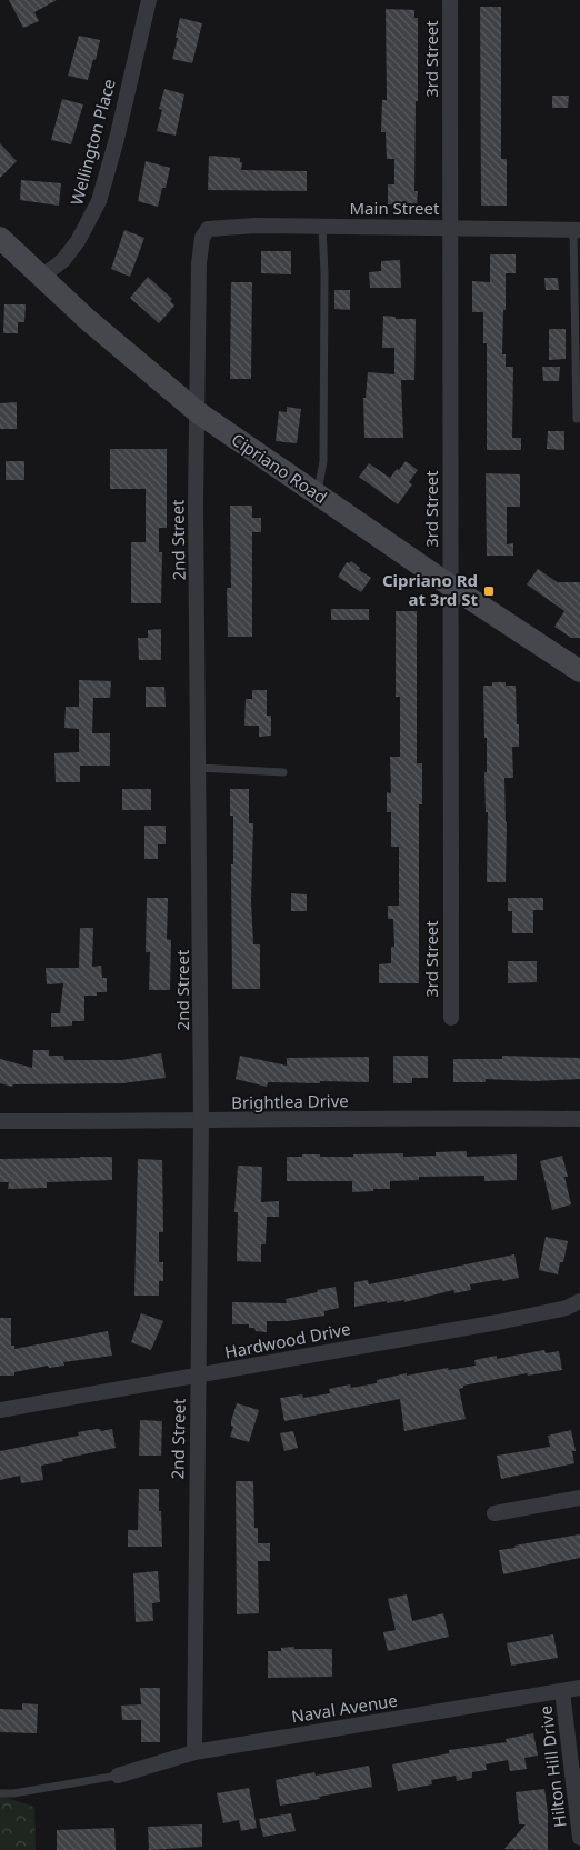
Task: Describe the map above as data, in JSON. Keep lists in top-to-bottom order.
{
  "streets": {
    "street": [
      "3rd Street",
      "Wellington Place",
      "Main Street",
      "Cipriano Road",
      "2nd Street",
      "Brightlea Drive",
      "Hardwood Drive",
      "Naval Avenue",
      "Hilton Hill Drive"
    ]
  },
  "crossings": [
    ["3rd Street", "Main Street"],
    ["3rd Street", "Cipriano Road"],
    ["Wellington Place", "Cipriano Road"],
    ["Main Street", "2nd Street"],
    ["Cipriano Road", "2nd Street"],
    ["2nd Street", "Brightlea Drive"],
    ["2nd Street", "Hardwood Drive"],
    ["2nd Street", "Naval Avenue"],
    ["Naval Avenue", "Hilton Hill Drive"]
  ],
  "places": {
    "transit": ["Cipriano Rd at 3rd St"]
  }
}
